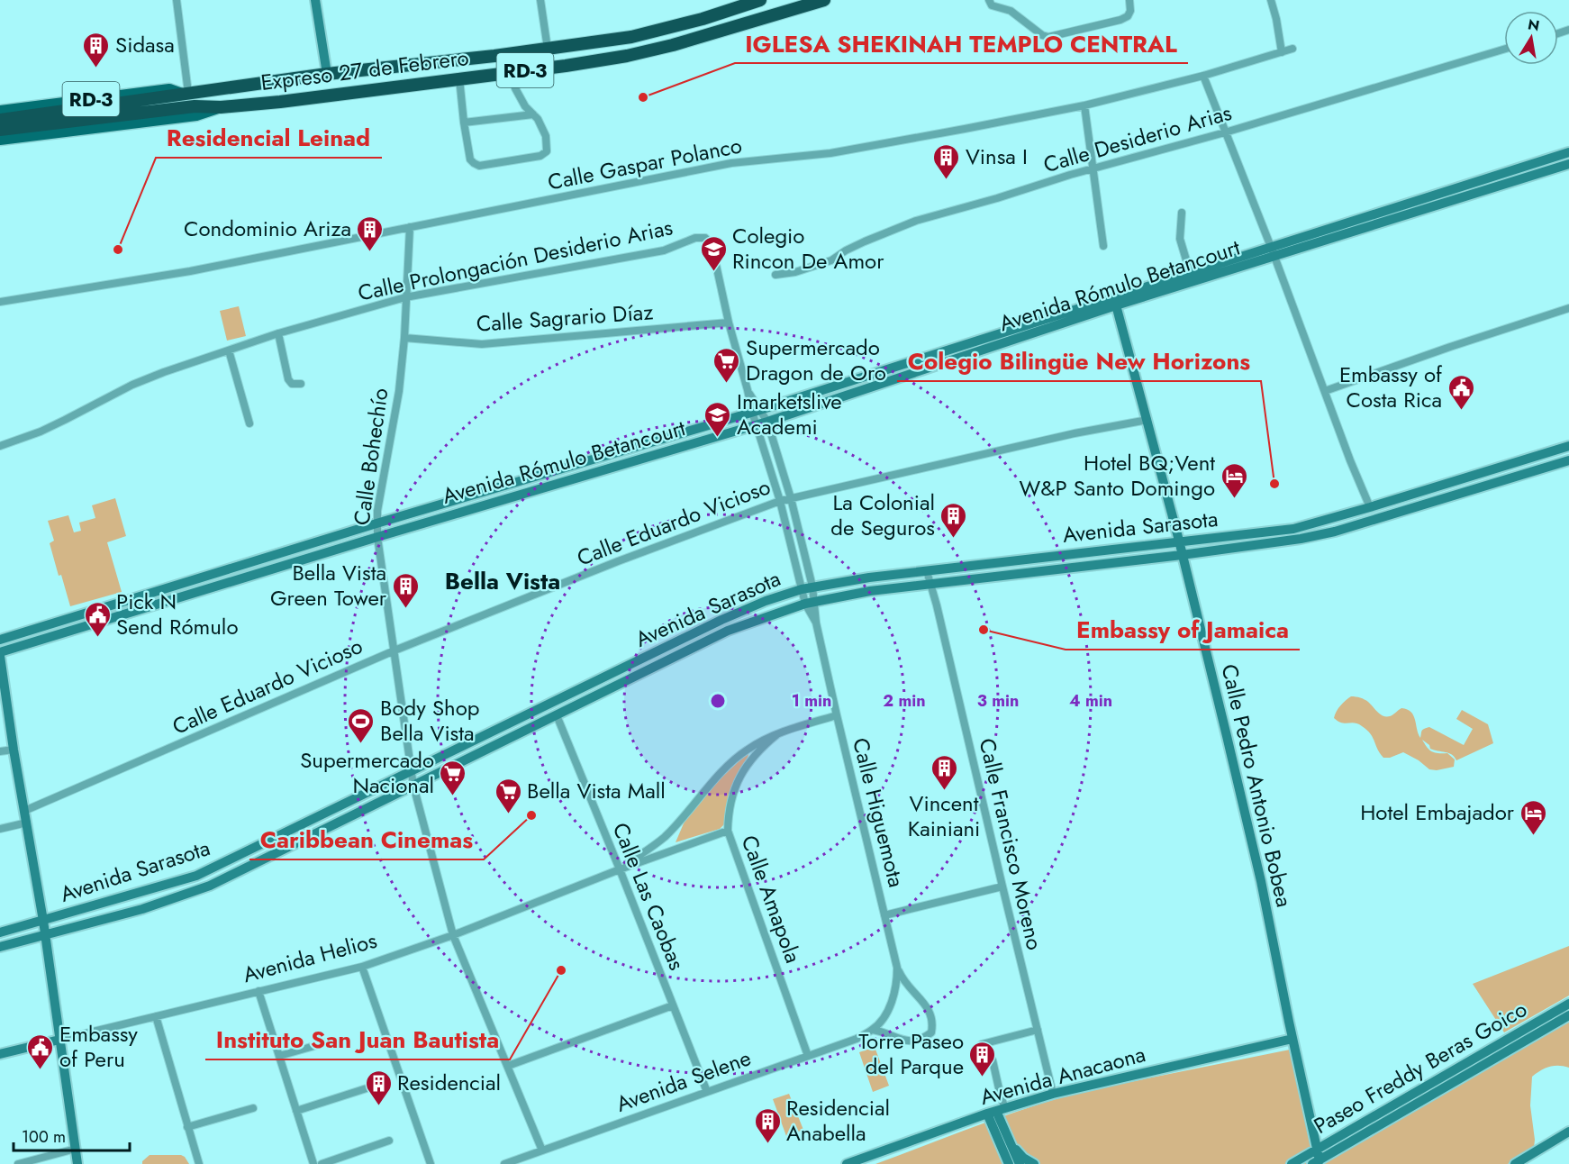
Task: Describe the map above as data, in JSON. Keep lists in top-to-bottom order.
{
  "streets": {
    "highway": ["Expreso 27 de Febrero", "RD-3"],
    "main road": [
      "Avenida Rómulo Betancourt",
      "Avenida Sarasota",
      "Calle Pedro Antonio Bobea",
      "Avenida Helios",
      "Paseo Freddy Beras Goico",
      "Avenida Anacaona"
    ],
    "street": [
      "Calle Desiderio Arias",
      "Calle Gaspar Polanco",
      "Calle Prolongación Desiderio Arias",
      "Calle Sagrario Díaz",
      "Calle Bohechío",
      "Calle Eduardo Vicioso",
      "Calle Higuemota",
      "Calle Francisco Moreno",
      "Calle Las Caobas",
      "Calle Amapola",
      "Avenida Selene"
    ]
  },
  "crossings": [
    ["Expreso 27 de Febrero", "RD-3"],
    ["Calle Gaspar Polanco", "Calle Bohechío"],
    ["Calle Prolongación Desiderio Arias", "Calle Bohechío"],
    ["Calle Prolongación Desiderio Arias", "Calle Higuemota"],
    ["Avenida Rómulo Betancourt", "Calle Bohechío"],
    ["Avenida Rómulo Betancourt", "Calle Pedro Antonio Bobea"],
    ["Avenida Rómulo Betancourt", "Calle Higuemota"],
    ["Calle Sagrario Díaz", "Calle Bohechío"],
    ["Calle Sagrario Díaz", "Calle Higuemota"],
    ["Calle Bohechío", "Calle Eduardo Vicioso"],
    ["Calle Bohechío", "Avenida Sarasota"],
    ["Calle Bohechío", "Avenida Helios"],
    ["Calle Bohechío", "Avenida Selene"],
    ["Calle Eduardo Vicioso", "Calle Pedro Antonio Bobea"],
    ["Calle Eduardo Vicioso", "Calle Higuemota"],
    ["Avenida Sarasota", "Calle Pedro Antonio Bobea"],
    ["Avenida Sarasota", "Calle Higuemota"],
    ["Avenida Sarasota", "Calle Francisco Moreno"],
    ["Avenida Sarasota", "Calle Las Caobas"],
    ["Calle Pedro Antonio Bobea", "Paseo Freddy Beras Goico"],
    ["Calle Pedro Antonio Bobea", "Avenida Anacaona"],
    ["Calle Higuemota", "Avenida Helios"],
    ["Calle Higuemota", "Avenida Selene"],
    ["Calle Francisco Moreno", "Avenida Anacaona"],
    ["Calle Las Caobas", "Avenida Helios"],
    ["Calle Las Caobas", "Avenida Selene"],
    ["Calle Amapola", "Avenida Helios"],
    ["Calle Amapola", "Avenida Selene"]
  ],
  "districts": ["Bella Vista"],
  "places": {
    "building": [
      "Sidasa",
      "Vinsa I",
      "Condominio Ariza",
      "La Colonial de Seguros",
      "Bella Vista Green Tower",
      "Vincent Kainiani",
      "Torre Paseo del Parque",
      "Residencial",
      "Residencial Anabella"
    ],
    "other": [
      "IGLESA SHEKINAH TEMPLO CENTRAL",
      "Residencial Leinad",
      "Colegio Bilingüe New Horizons",
      "Embassy of Jamaica",
      "Caribbean Cinemas",
      "Instituto San Juan Bautista"
    ],
    "school or university": ["Colegio Rincon De Amor", "Imarketslive Academi"],
    "supermarket": ["Supermercado Dragon de Oro", "Supermercado Nacional", "Bella Vista Mall"],
    "public building": ["Embassy of Costa Rica", "Pick N Send Rómulo", "Embassy of Peru"],
    "hotel": ["Hotel BQ;Vent W&P Santo Domingo", "Hotel Embajador"],
    "sports": ["Body Shop Bella Vista"]
  },
  "scale_bar": "100 m",
  "north": "top",
  "rings": [
    "1 min",
    "2 min",
    "3 min",
    "4 min"
  ]
}
